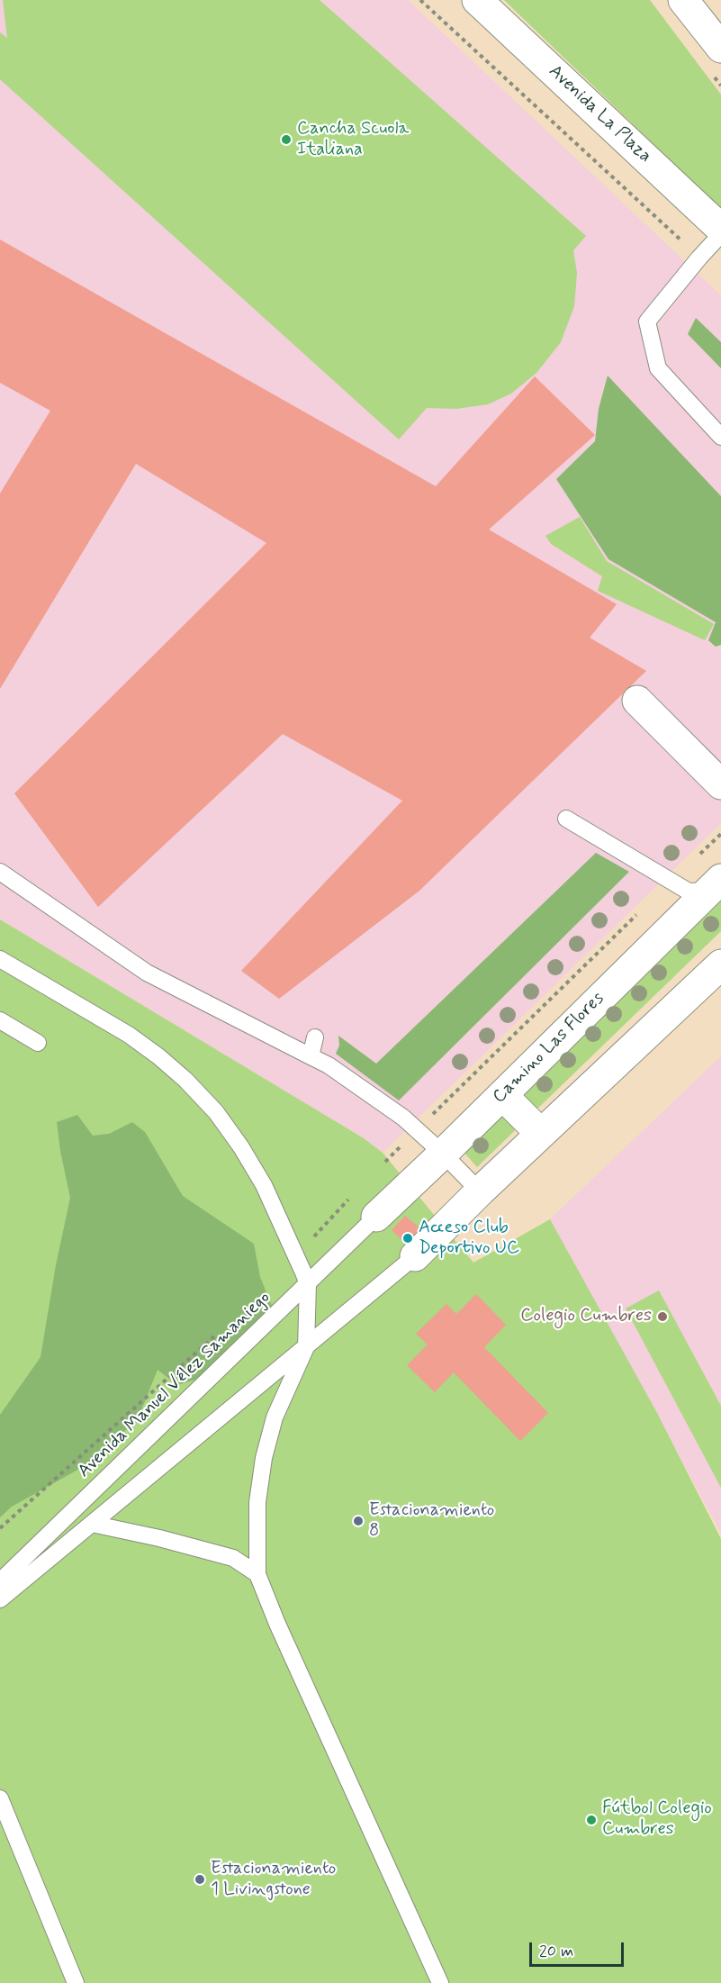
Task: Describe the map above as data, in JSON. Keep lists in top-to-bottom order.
{
  "streets": {
    "street": ["Avenida La Plaza", "Camino Las Flores"],
    "lane": ["Avenida Manuel Vélez Samaniego"]
  },
  "crossings": [
    ["Camino Las Flores", "Avenida Manuel Vélez Samaniego"]
  ],
  "places": [
    "Cancha Scuola Italiana",
    "Acceso Club Deportivo UC",
    "Colegio Cumbres",
    "Estacionamiento 8",
    "Fútbol Colegio Cumbres",
    "Estacionamiento 1 Livingstone"
  ],
  "scale_bar": "20 m"
}
